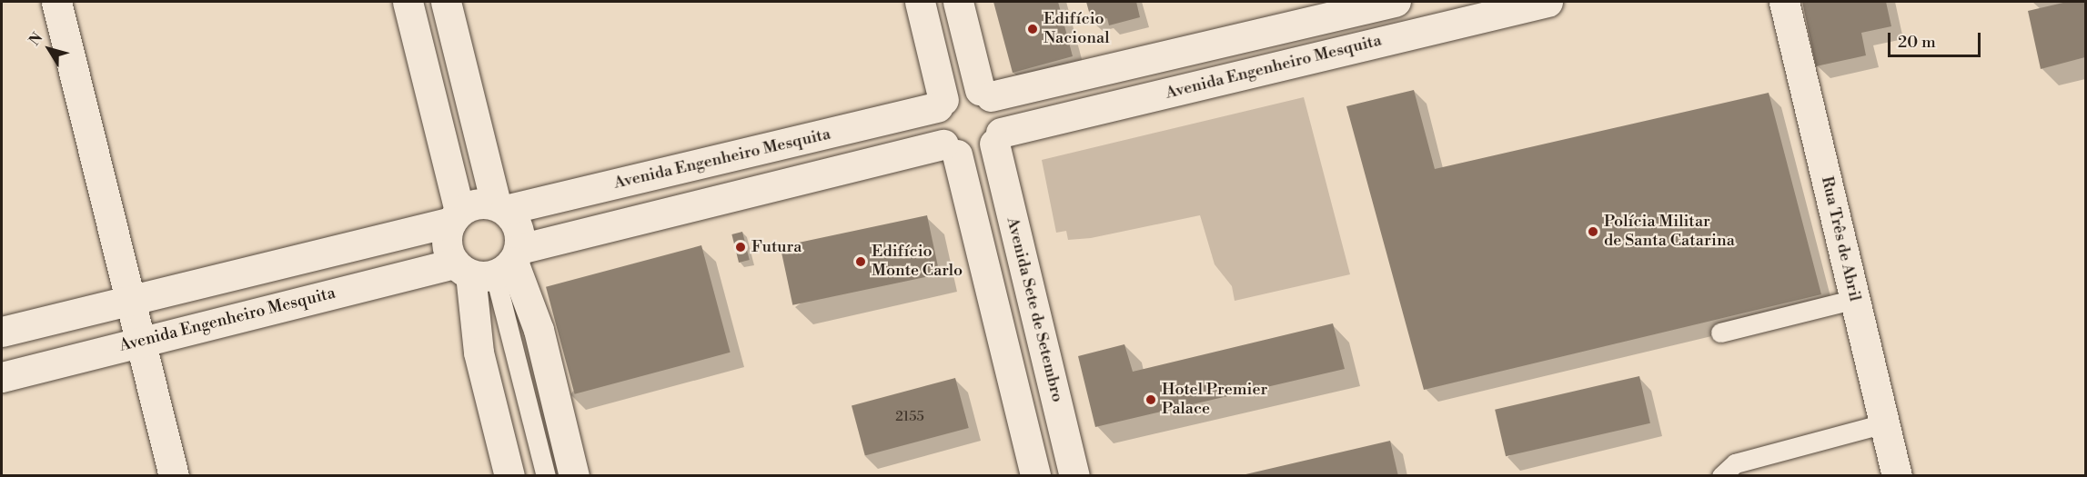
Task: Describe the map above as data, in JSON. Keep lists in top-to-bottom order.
{
  "streets": {
    "main road": ["Avenida Engenheiro Mesquita", "Rua Três de Abril", "Avenida Sete de Setembro"]
  },
  "crossings": [
    ["Avenida Engenheiro Mesquita", "Avenida Sete de Setembro"]
  ],
  "places": [
    "Edifício Nacional",
    "Polícia Militar de Santa Catarina",
    "Futura",
    "Edifício Monte Carlo",
    "Hotel Premier Palace"
  ],
  "house_numbers": ["2155"],
  "scale_bar": "20 m",
  "north": "top left"
}
